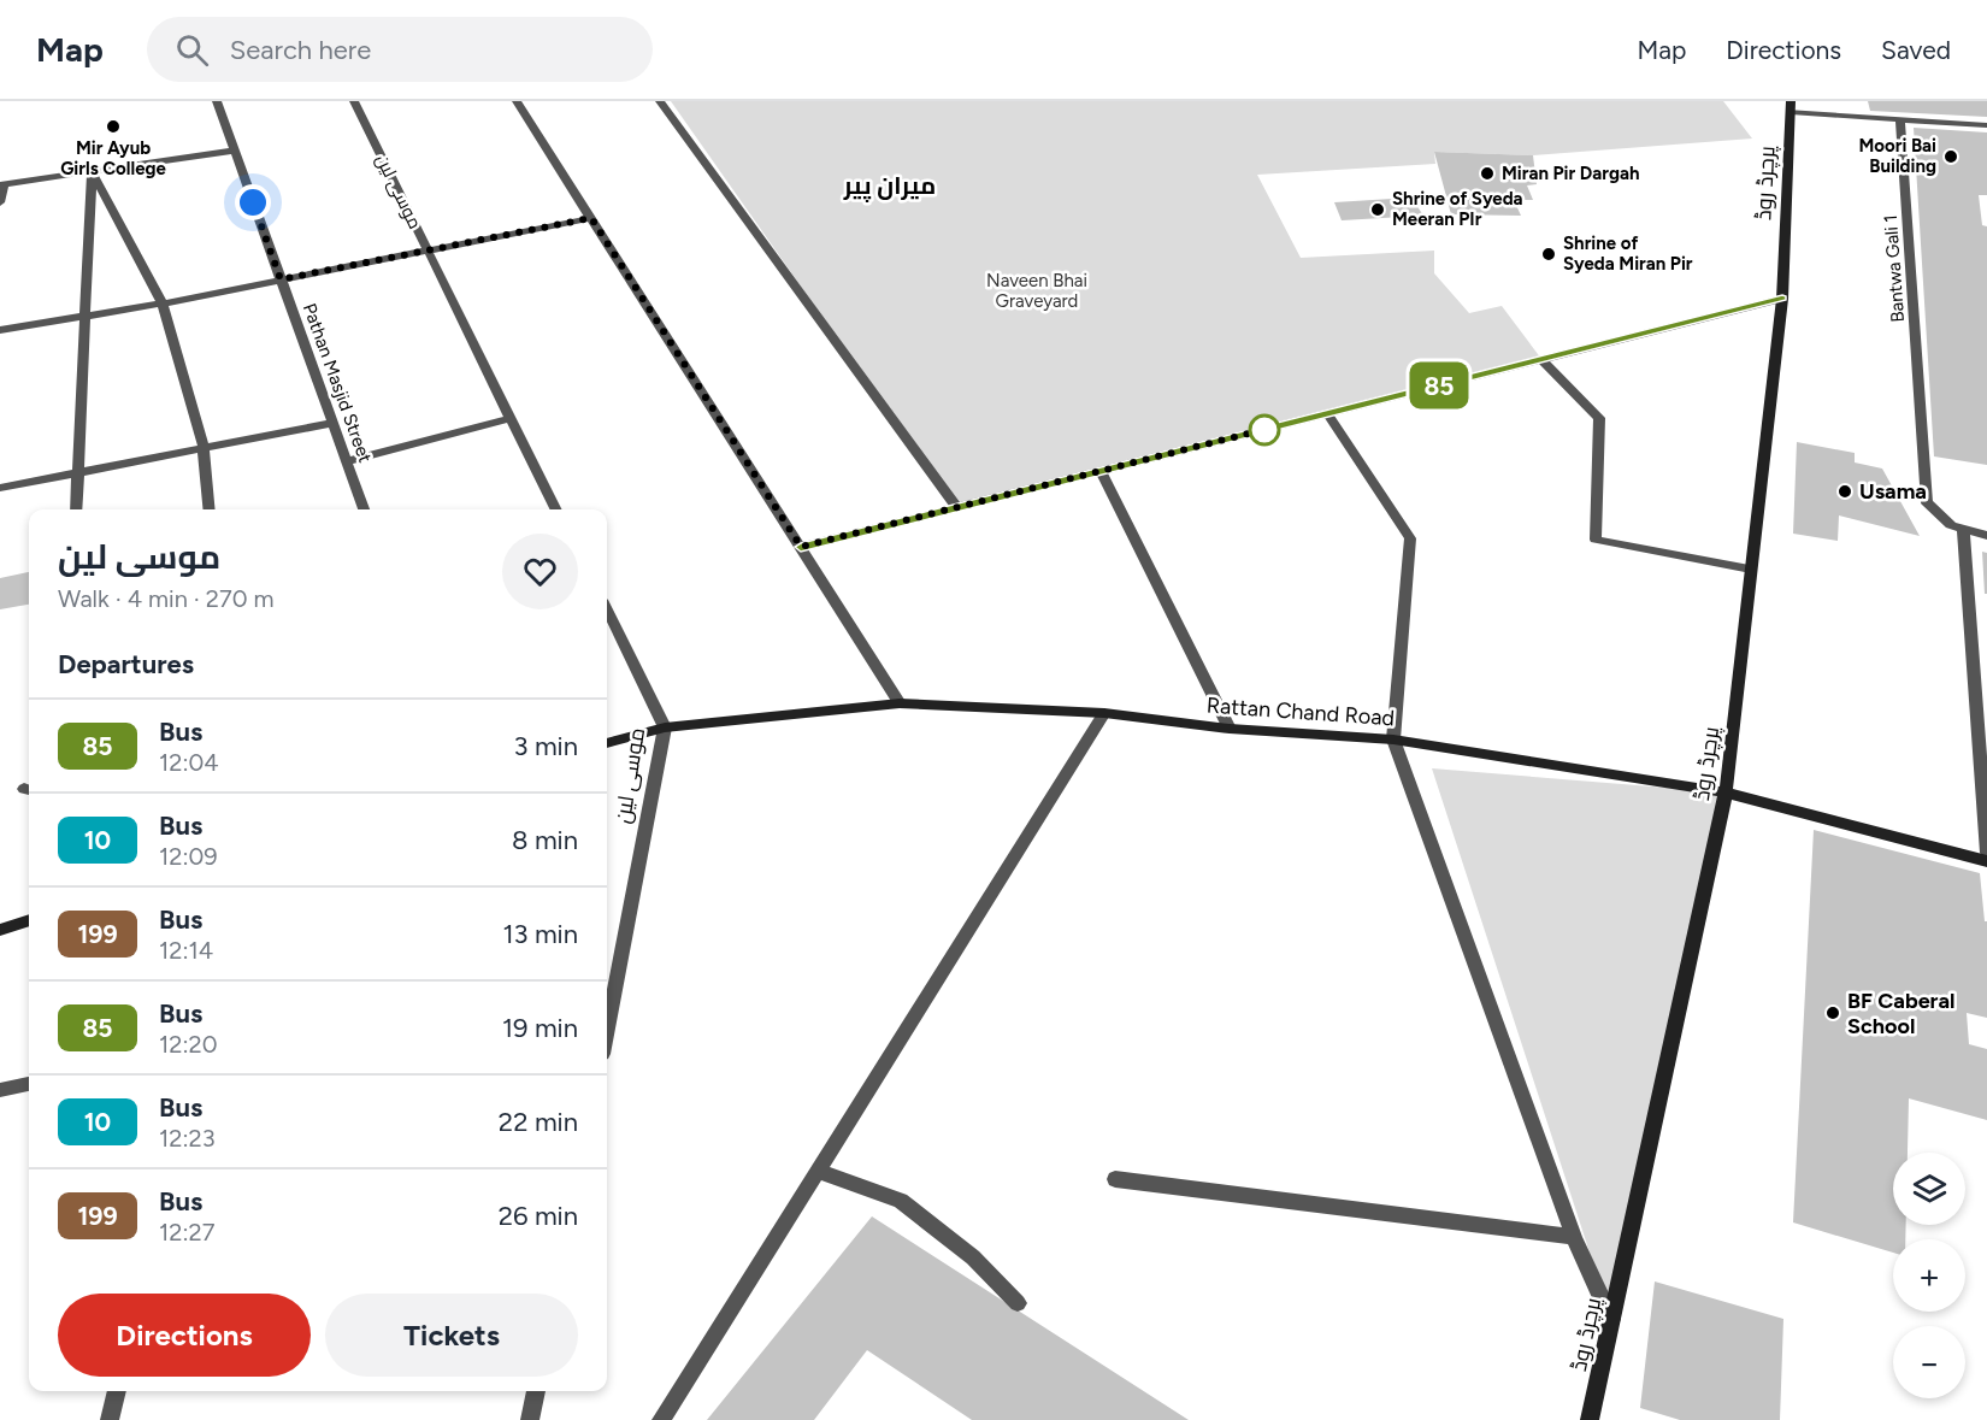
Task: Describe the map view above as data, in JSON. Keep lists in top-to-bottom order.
{
  "streets": {
    "street": [
      "پرچرڈ روڈ",
      "موسی لین",
      "Bantwa Gali 1",
      "Pathan Masjid Street",
      "Rattan Chand Road"
    ]
  },
  "crossings": [
    ["پرچرڈ روڈ", "Rattan Chand Road"],
    ["موسی لین", "Rattan Chand Road"]
  ],
  "districts": ["میران پیر"],
  "parks": ["Naveen Bhai Graveyard"],
  "places": [
    "Mir Ayub Girls College",
    "Moori Bai Building",
    "Miran Pir Dargah",
    "Shrine of Syeda Meeran PIr",
    "Shrine of Syeda Miran Pir",
    "Usama",
    "BF Caberal School"
  ],
  "lines": ["bus line 85"],
  "page": {
    "header": "Map",
    "search": "Search here",
    "nav": ["Map", "Directions", "Saved"],
    "on_map": "85",
    "heading": [
      ["موسی لین", "Walk · 4 min · 270 m"],
      "Departures"
    ],
    "list": [
      {
        "mark": "85",
        "name": "Bus",
        "note": "12:04",
        "value": "3 min"
      },
      {
        "mark": "10",
        "name": "Bus",
        "note": "12:09",
        "value": "8 min"
      },
      {
        "mark": "199",
        "name": "Bus",
        "note": "12:14",
        "value": "13 min"
      },
      {
        "mark": "85",
        "name": "Bus",
        "note": "12:20",
        "value": "19 min"
      },
      {
        "mark": "10",
        "name": "Bus",
        "note": "12:23",
        "value": "22 min"
      },
      {
        "mark": "199",
        "name": "Bus",
        "note": "12:27",
        "value": "26 min"
      }
    ],
    "map_buttons": ["+", "−"],
    "buttons": ["Directions", "Tickets"]
  }
}
